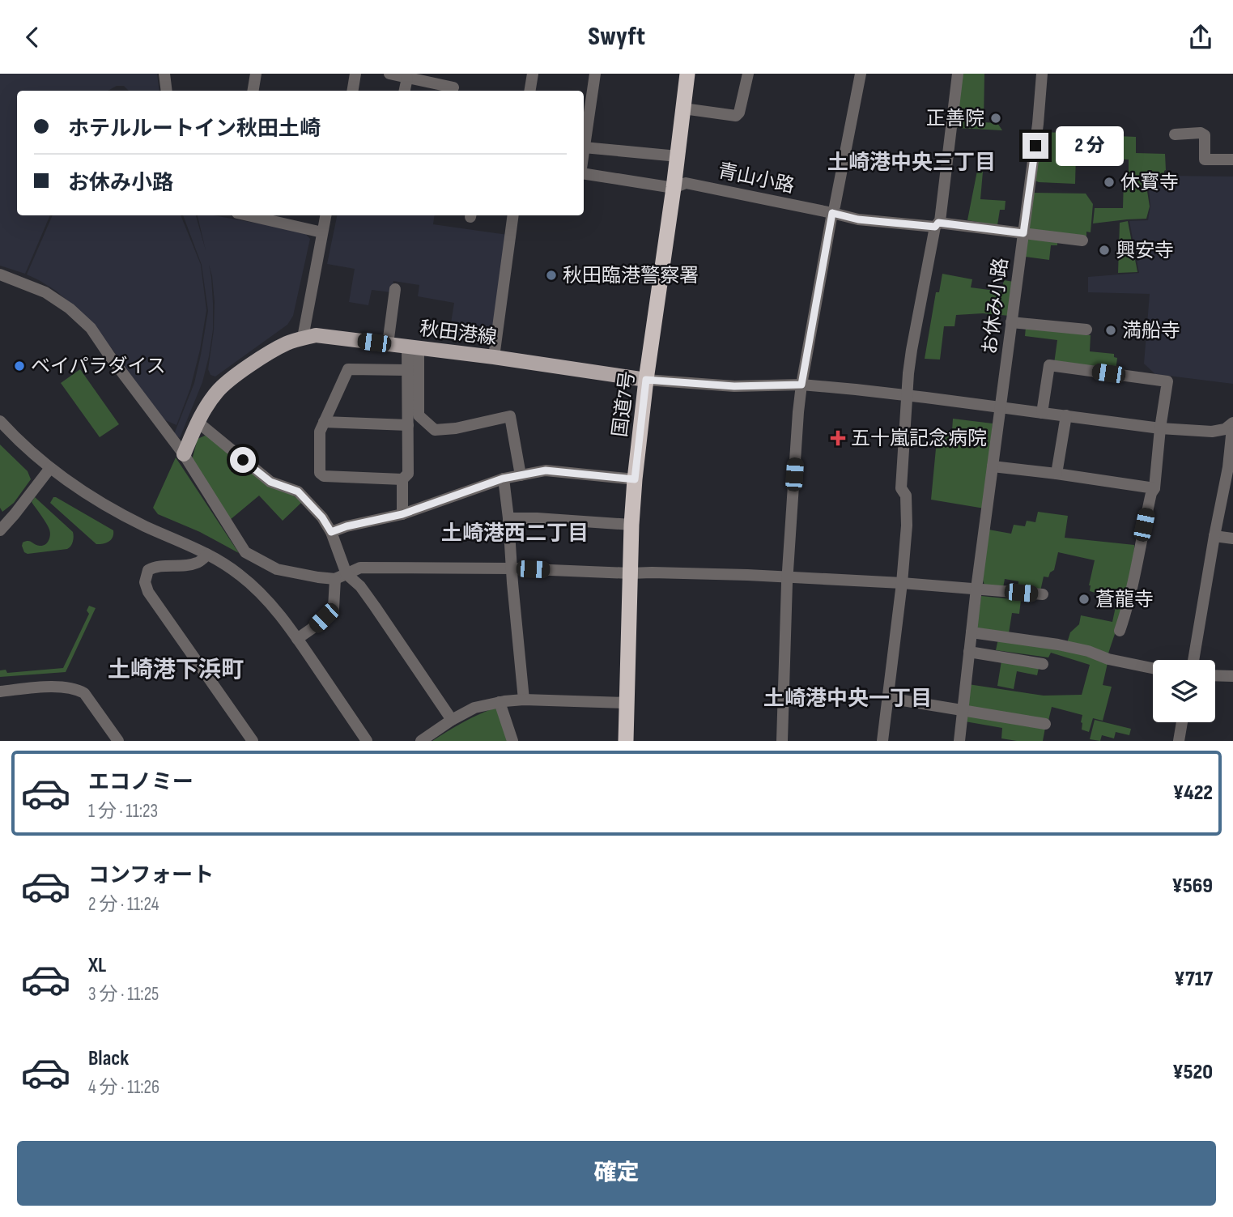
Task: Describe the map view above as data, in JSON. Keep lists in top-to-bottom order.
{
  "streets": {
    "highway": ["国道7号"],
    "main road": ["秋田港線"],
    "street": ["青山小路", "お休み小路"]
  },
  "crossings": [
    ["青山小路", "お休み小路"],
    ["青山小路", "国道7号"],
    ["秋田港線", "国道7号"]
  ],
  "districts": [
    "土崎港中央三丁目",
    "土崎港西二丁目",
    "土崎港下浜町",
    "土崎港中央一丁目"
  ],
  "places": {
    "other": [
      "正善院",
      "休寳寺",
      "興安寺",
      "秋田臨港警察署",
      "満船寺",
      "ベイパラダイス",
      "蒼龍寺"
    ],
    "health": ["五十嵐記念病院"]
  },
  "page": {
    "header": "Swyft",
    "banner": ["ホテルルートイン秋田土崎", "お休み小路"],
    "bubble": "2 分",
    "list": [
      {
        "name": "エコノミー",
        "note": "1 分 · 11:23",
        "value": "¥422"
      },
      {
        "name": "コンフォート",
        "note": "2 分 · 11:24",
        "value": "¥569"
      },
      {
        "name": "XL",
        "note": "3 分 · 11:25",
        "value": "¥717"
      },
      {
        "name": "Black",
        "note": "4 分 · 11:26",
        "value": "¥520"
      }
    ],
    "buttons": "確定"
  }
}
